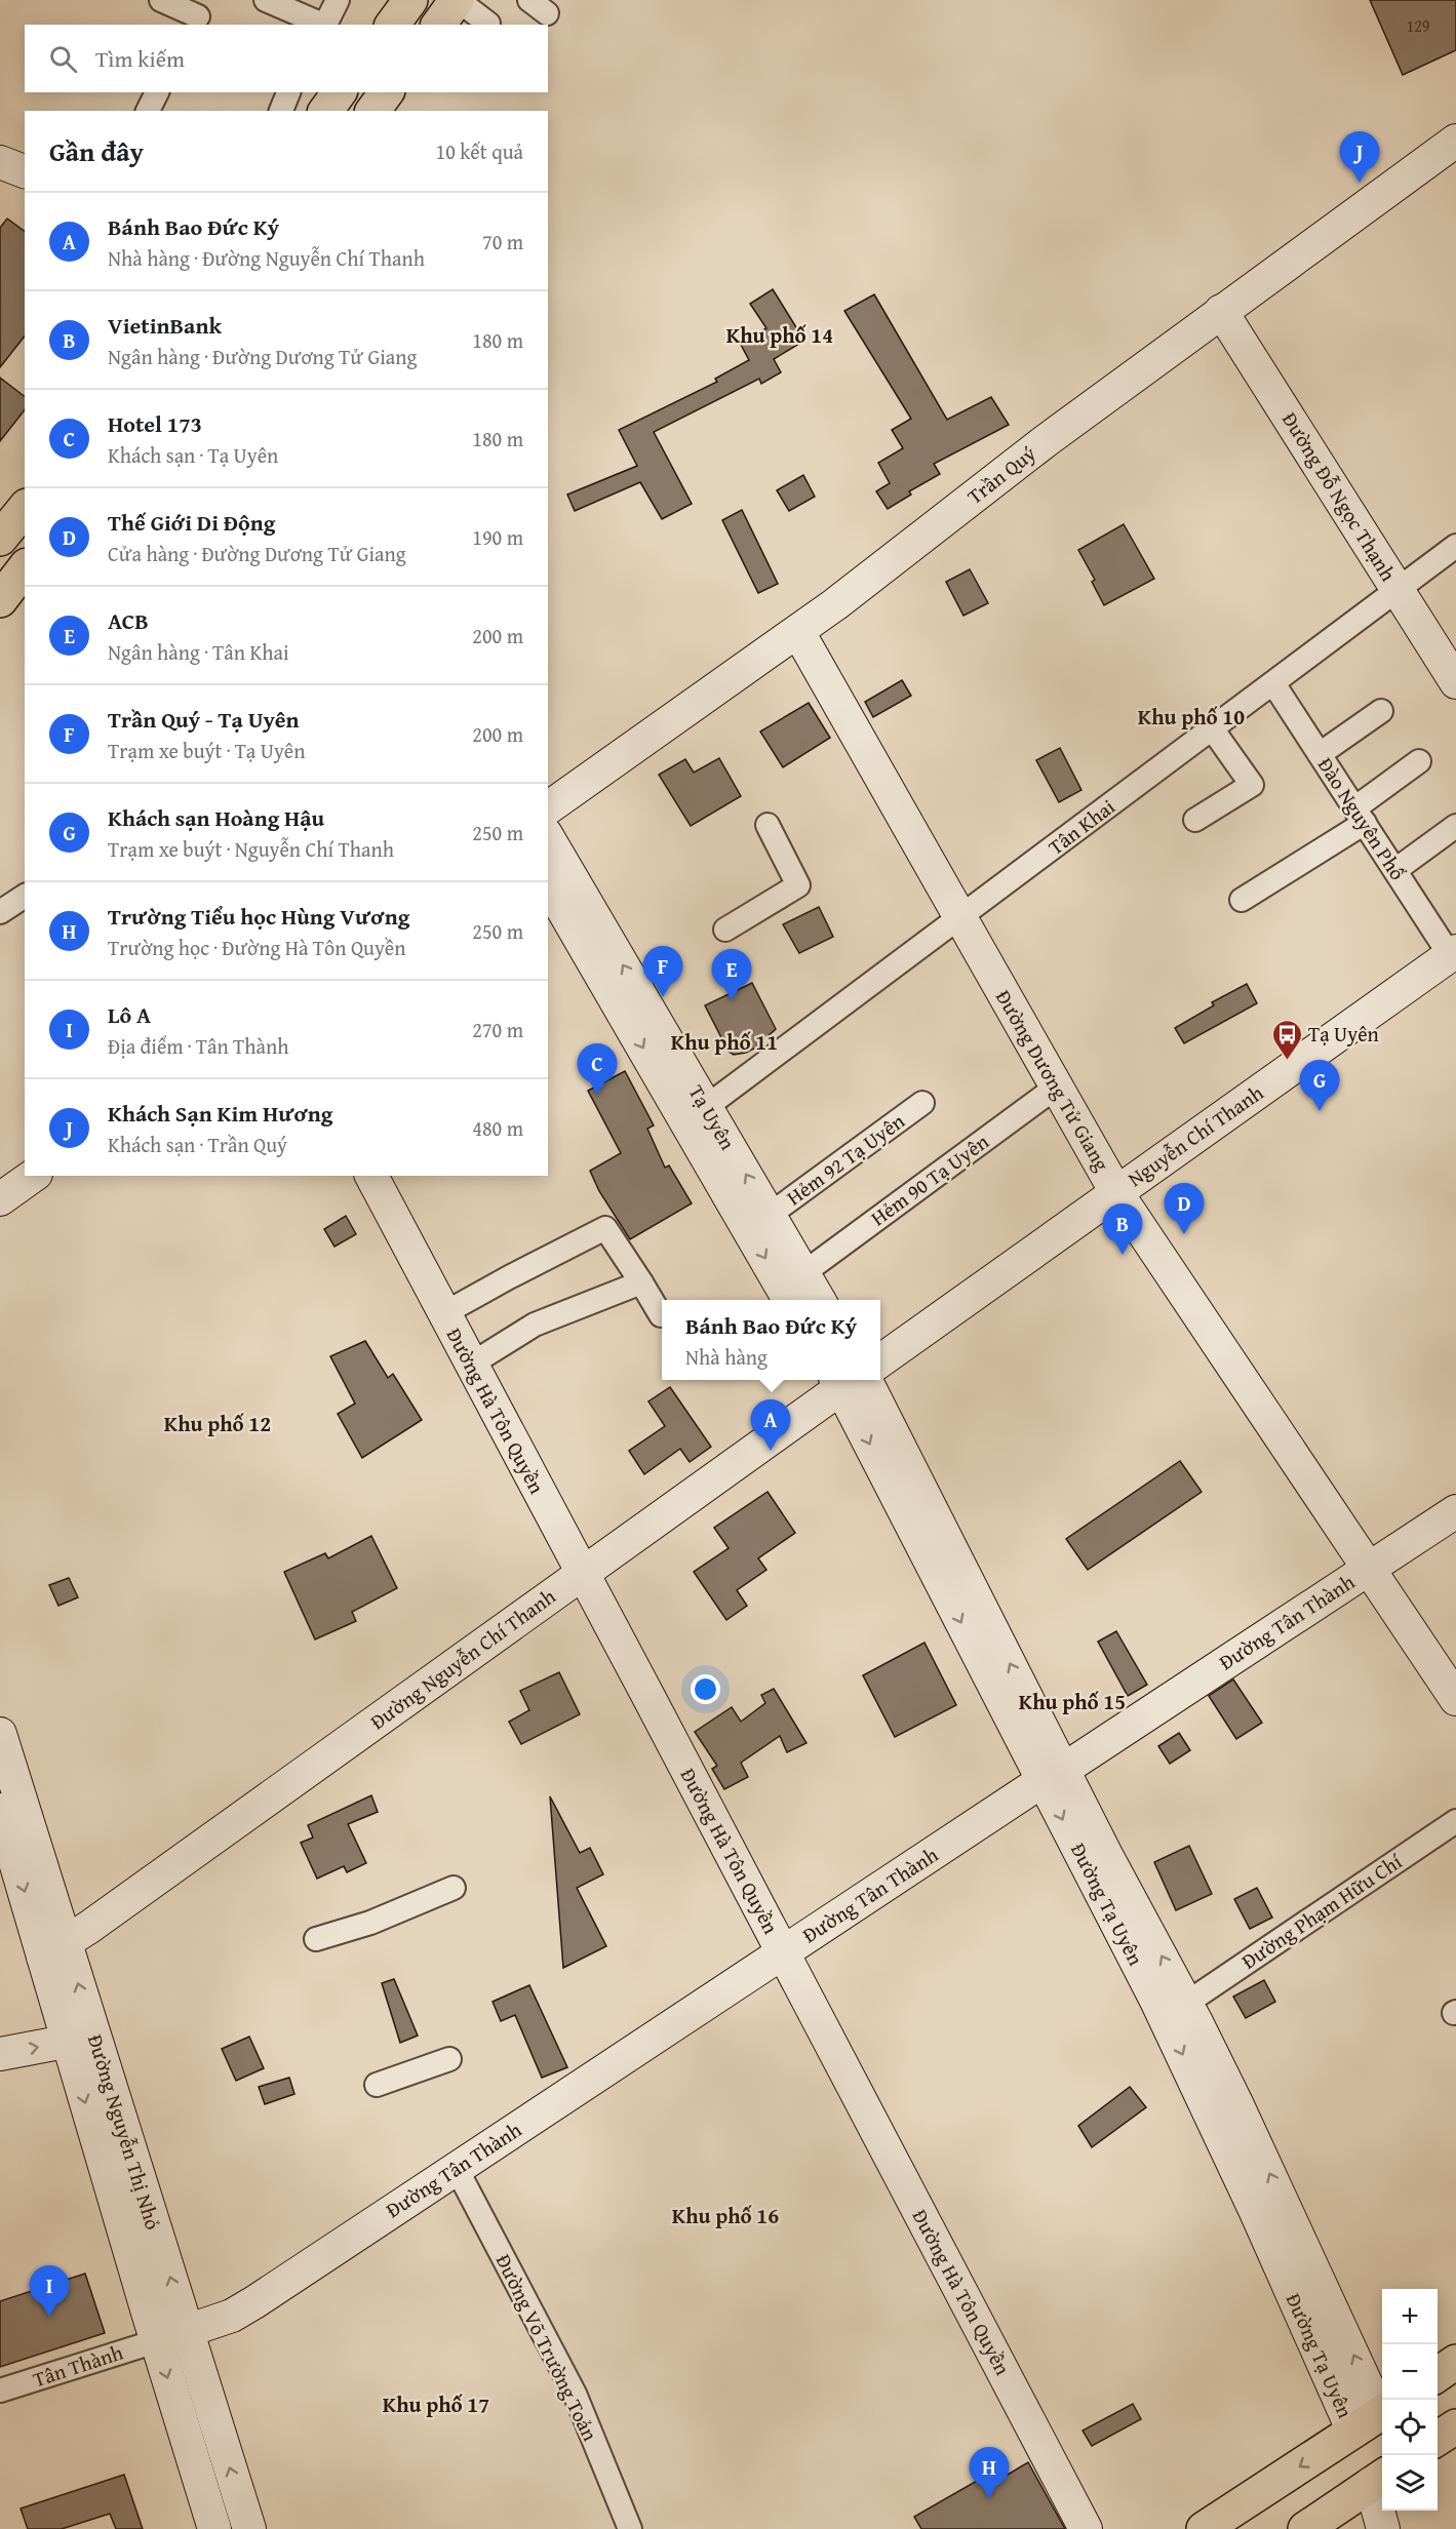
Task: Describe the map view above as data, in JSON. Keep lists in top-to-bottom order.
{
  "streets": {
    "street": [
      "Trần Quý",
      "Đường Đỗ Ngọc Thạnh",
      "Đào Nguyên Phổ",
      "Tân Khai",
      "Đường Dương Tử Giang",
      "Tạ Uyên",
      "Nguyễn Chí Thanh",
      "Hẻm 92 Tạ Uyên",
      "Hẻm 90 Tạ Uyên",
      "Đường Hà Tôn Quyền",
      "Đường Tân Thành",
      "Đường Nguyễn Chí Thanh",
      "Đường Tạ Uyên",
      "Đường Phạm Hữu Chí",
      "Đường Nguyễn Thị Nhỏ",
      "Đường Võ Trường Toản",
      "Tân Thành"
    ]
  },
  "crossings": [
    ["Trần Quý", "Đường Đỗ Ngọc Thạnh"],
    ["Trần Quý", "Đường Dương Tử Giang"],
    ["Đường Đỗ Ngọc Thạnh", "Tân Khai"],
    ["Đào Nguyên Phổ", "Tân Khai"],
    ["Đào Nguyên Phổ", "Nguyễn Chí Thanh"],
    ["Tân Khai", "Đường Dương Tử Giang"],
    ["Tân Khai", "Tạ Uyên"],
    ["Đường Dương Tử Giang", "Nguyễn Chí Thanh"],
    ["Đường Dương Tử Giang", "Hẻm 90 Tạ Uyên"],
    ["Đường Dương Tử Giang", "Đường Tân Thành"],
    ["Tạ Uyên", "Hẻm 92 Tạ Uyên"],
    ["Tạ Uyên", "Hẻm 90 Tạ Uyên"],
    ["Đường Hà Tôn Quyền", "Đường Tân Thành"],
    ["Đường Hà Tôn Quyền", "Đường Nguyễn Chí Thanh"],
    ["Đường Tân Thành", "Đường Tạ Uyên"],
    ["Đường Tân Thành", "Đường Nguyễn Thị Nhỏ"],
    ["Đường Tân Thành", "Đường Võ Trường Toản"],
    ["Đường Tân Thành", "Tân Thành"],
    ["Đường Tạ Uyên", "Đường Phạm Hữu Chí"],
    ["Đường Nguyễn Thị Nhỏ", "Tân Thành"]
  ],
  "districts": [
    "Khu phố 14",
    "Khu phố 10",
    "Khu phố 11",
    "Khu phố 12",
    "Khu phố 15",
    "Khu phố 16",
    "Khu phố 17"
  ],
  "places": {
    "bus stop": ["Tạ Uyên"]
  },
  "house_numbers": ["129"],
  "page": {
    "search": "Tìm kiếm",
    "heading": ["Gần đây", "10 kết quả"],
    "pins": [
      "J",
      "F",
      "E",
      "C",
      "G",
      "D",
      "B",
      "A",
      "I",
      "H"
    ],
    "list": [
      {
        "mark": "A",
        "name": "Bánh Bao Đức Ký",
        "note": "Nhà hàng · Đường Nguyễn Chí Thanh",
        "value": "70 m"
      },
      {
        "mark": "B",
        "name": "VietinBank",
        "note": "Ngân hàng · Đường Dương Tử Giang",
        "value": "180 m"
      },
      {
        "mark": "C",
        "name": "Hotel 173",
        "note": "Khách sạn · Tạ Uyên",
        "value": "180 m"
      },
      {
        "mark": "D",
        "name": "Thế Giới Di Động",
        "note": "Cửa hàng · Đường Dương Tử Giang",
        "value": "190 m"
      },
      {
        "mark": "E",
        "name": "ACB",
        "note": "Ngân hàng · Tân Khai",
        "value": "200 m"
      },
      {
        "mark": "F",
        "name": "Trần Quý - Tạ Uyên",
        "note": "Trạm xe buýt · Tạ Uyên",
        "value": "200 m"
      },
      {
        "mark": "G",
        "name": "Khách sạn Hoàng Hậu",
        "note": "Trạm xe buýt · Nguyễn Chí Thanh",
        "value": "250 m"
      },
      {
        "mark": "H",
        "name": "Trường Tiểu học Hùng Vương",
        "note": "Trường học · Đường Hà Tôn Quyền",
        "value": "250 m"
      },
      {
        "mark": "I",
        "name": "Lô A",
        "note": "Địa điểm · Tân Thành",
        "value": "270 m"
      },
      {
        "mark": "J",
        "name": "Khách Sạn Kim Hương",
        "note": "Khách sạn · Trần Quý",
        "value": "480 m"
      }
    ],
    "popup": ["Bánh Bao Đức Ký", "Nhà hàng"],
    "map_buttons": ["+", "−"]
  }
}
